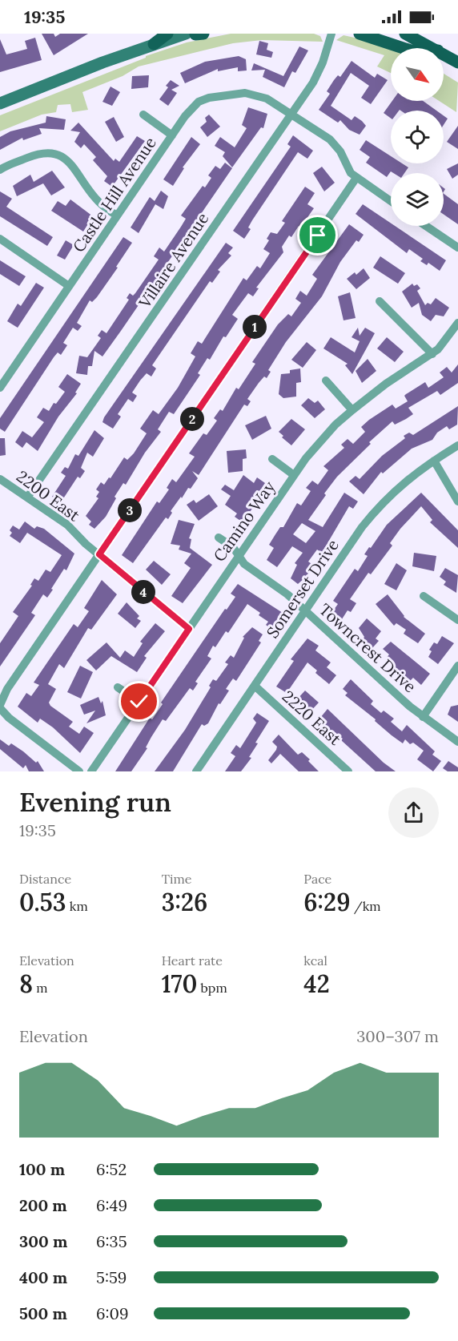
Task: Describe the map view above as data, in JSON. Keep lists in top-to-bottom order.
{
  "streets": {
    "street": [
      "Castle Hill Avenue",
      "Villaire Avenue",
      "2200 East",
      "Camino Way",
      "Somerset Drive",
      "Towncrest Drive",
      "2220 East"
    ]
  },
  "crossings": [
    ["Castle Hill Avenue", "Villaire Avenue"],
    ["Villaire Avenue", "2200 East"],
    ["2200 East", "Camino Way"],
    ["Camino Way", "Towncrest Drive"],
    ["Somerset Drive", "Towncrest Drive"],
    ["Somerset Drive", "2220 East"]
  ],
  "north": "bottom right",
  "page": {
    "status": "19:35",
    "pins": [
      "1",
      "2",
      "3",
      "4"
    ],
    "heading": ["Evening run", "19:35"],
    "stats": [
      ["Distance", "0.53 km"],
      ["Time", "3:26"],
      ["Pace", "6:29 /km"],
      ["Elevation", "8 m"],
      ["Heart rate", "170 bpm"],
      ["kcal", "42"]
    ],
    "chart": ["Elevation", "300–307 m"],
    "list": [
      {
        "name": "100 m",
        "note": "6:52"
      },
      {
        "name": "200 m",
        "note": "6:49"
      },
      {
        "name": "300 m",
        "note": "6:35"
      },
      {
        "name": "400 m",
        "note": "5:59"
      },
      {
        "name": "500 m",
        "note": "6:09"
      }
    ]
  }
}
